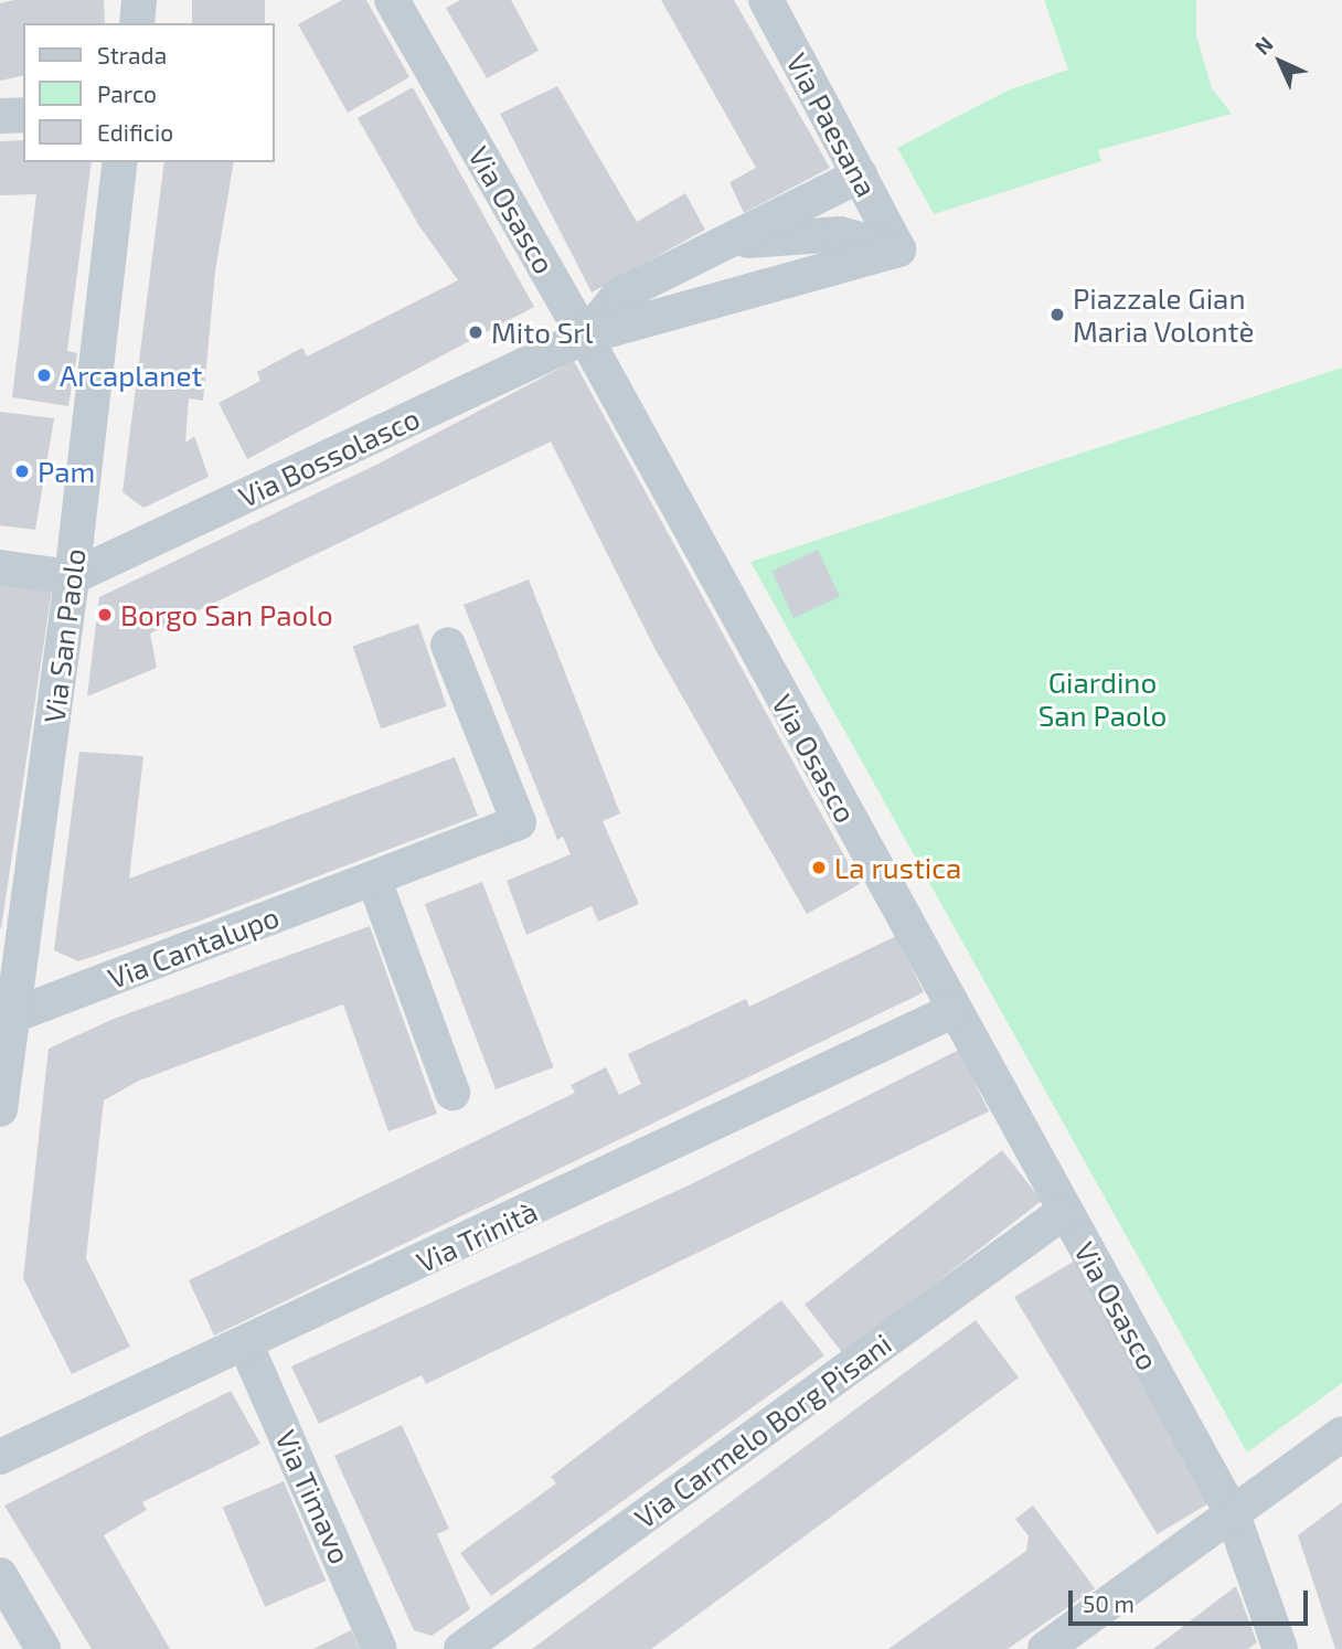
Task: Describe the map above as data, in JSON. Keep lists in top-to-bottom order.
{
  "streets": {
    "street": [
      "Via Paesana",
      "Via Osasco",
      "Via Bossolasco",
      "Via San Paolo",
      "Via Cantalupo",
      "Via Trinità",
      "Via Carmelo Borg Pisani",
      "Via Timavo"
    ]
  },
  "crossings": [
    ["Via Paesana", "Via Bossolasco"],
    ["Via Osasco", "Via Bossolasco"],
    ["Via Osasco", "Via Trinità"],
    ["Via Osasco", "Via Carmelo Borg Pisani"],
    ["Via Bossolasco", "Via San Paolo"],
    ["Via San Paolo", "Via Cantalupo"],
    ["Via Trinità", "Via Timavo"]
  ],
  "parks": ["Giardino San Paolo"],
  "places": [
    "Piazzale Gian Maria Volontè",
    "Mito Srl",
    "Arcaplanet",
    "Pam",
    "Borgo San Paolo",
    "La rustica"
  ],
  "legend": ["Strada", "Parco", "Edificio"],
  "scale_bar": "50 m",
  "north": "top left"
}
